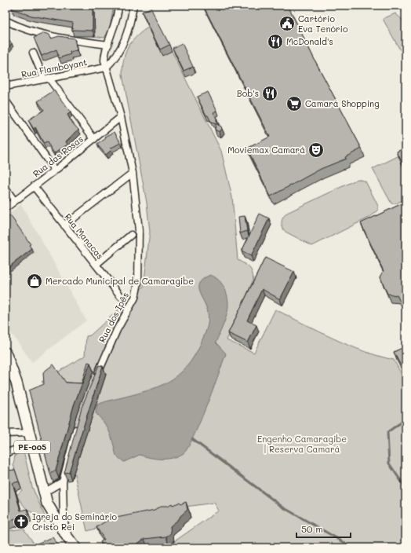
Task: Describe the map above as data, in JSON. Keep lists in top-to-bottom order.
{
  "streets": {
    "main road": ["PE-005"],
    "street": [
      "Rua Flamboyant",
      "Rua das Rosas",
      "Rua Manacas",
      "Rua dos Ipês"
    ]
  },
  "crossings": [
    ["Rua Flamboyant", "Rua dos Ipês"],
    ["Rua das Rosas", "Rua Manacas"],
    ["Rua das Rosas", "Rua dos Ipês"]
  ],
  "parks": ["Engenho Camaragibe | Reserva Camará"],
  "places": {
    "public building": ["Cartório Eva Tenório"],
    "restaurant": ["McDonald's", "Bob's"],
    "supermarket": ["Camará Shopping"],
    "theatre": ["Moviemax Camará"],
    "shop": ["Mercado Municipal de Camaragibe"],
    "church": ["Igreja do Seminário Cristo Rei"]
  },
  "scale_bar": "50 m"
}
